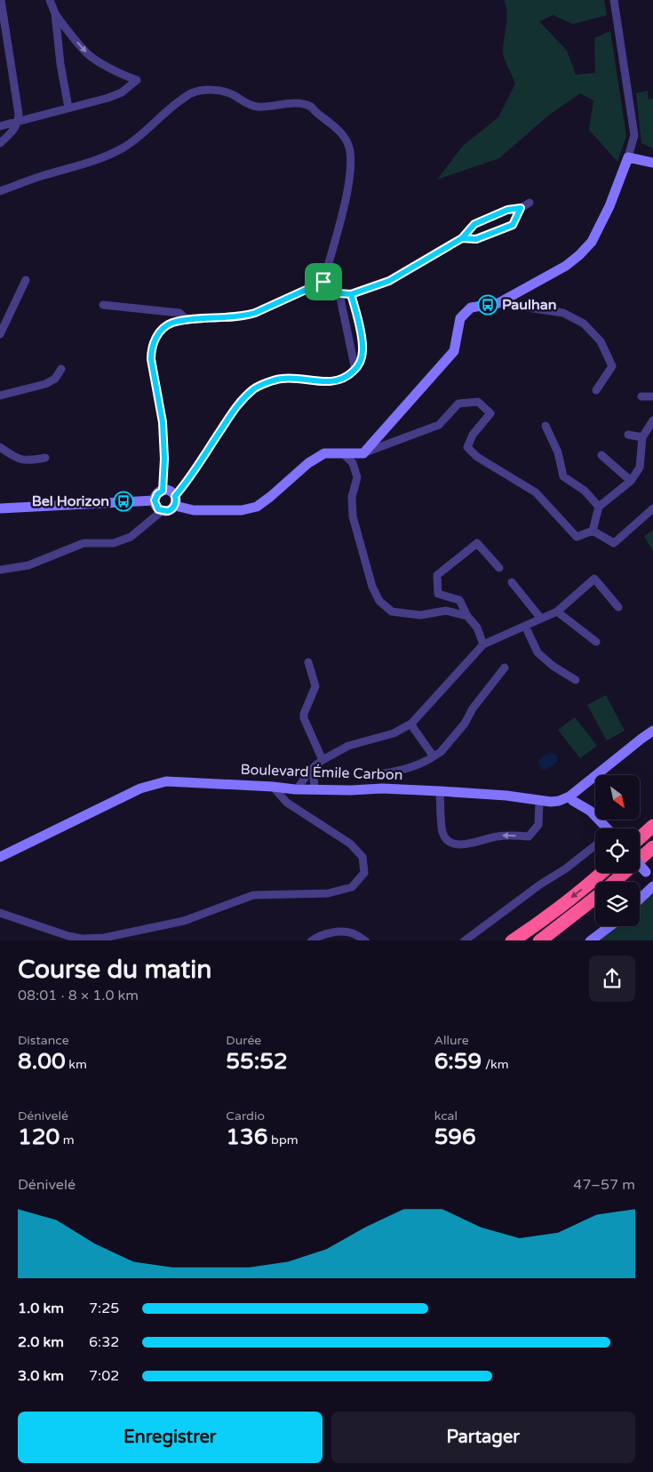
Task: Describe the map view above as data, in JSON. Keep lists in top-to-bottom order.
{
  "streets": {
    "street": ["Boulevard Émile Carbon"]
  },
  "places": {
    "bus stop": ["Paulhan", "Bel Horizon"]
  },
  "north": "bottom right",
  "page": {
    "heading": ["Course du matin", "08:01 · 8 × 1.0 km"],
    "stats": [
      ["Distance", "8.00 km"],
      ["Durée", "55:52"],
      ["Allure", "6:59 /km"],
      ["Dénivelé", "120 m"],
      ["Cardio", "136 bpm"],
      ["kcal", "596"]
    ],
    "chart": ["Dénivelé", "47–57 m"],
    "list": [
      {
        "name": "1.0 km",
        "note": "7:25"
      },
      {
        "name": "2.0 km",
        "note": "6:32"
      },
      {
        "name": "3.0 km",
        "note": "7:02"
      }
    ],
    "buttons": ["Enregistrer", "Partager"]
  }
}
